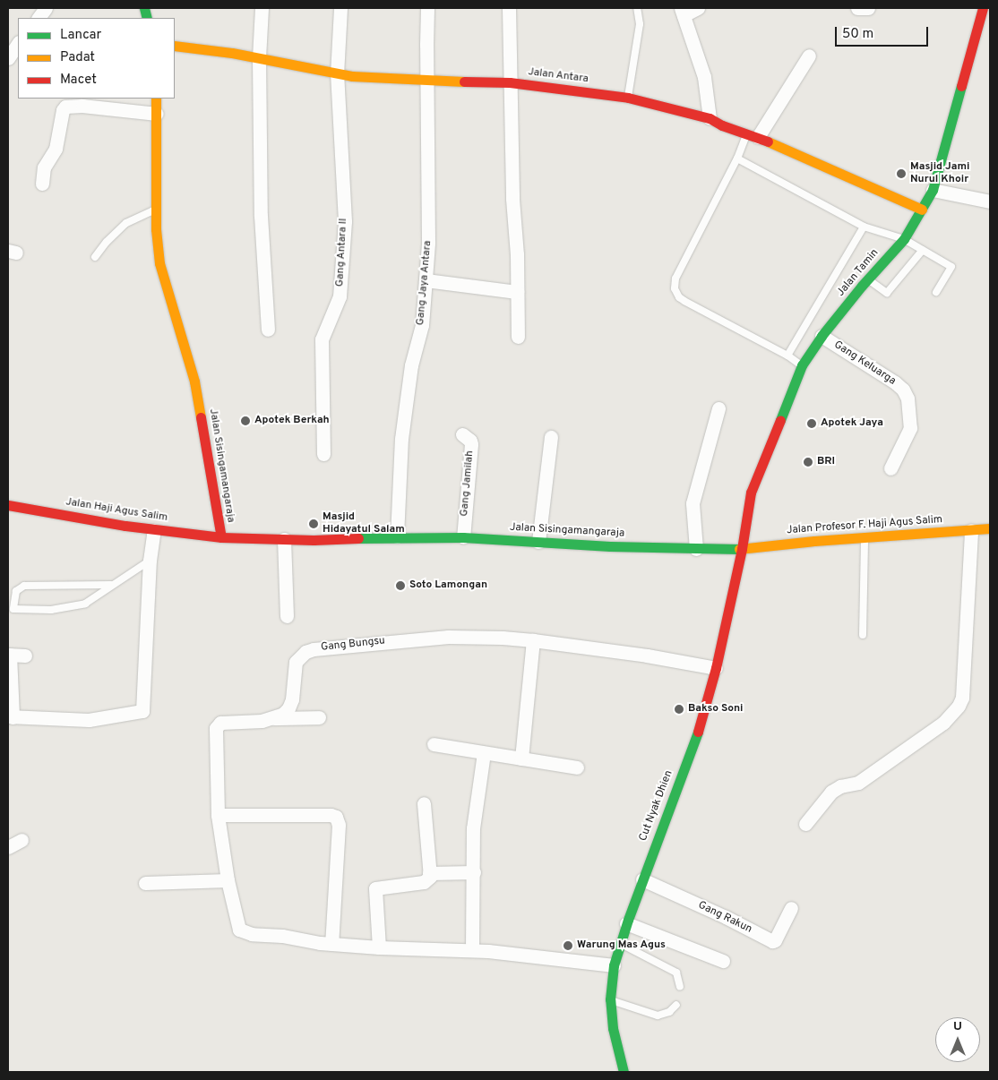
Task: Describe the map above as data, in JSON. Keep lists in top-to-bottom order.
{
  "streets": {
    "main road": [
      "Jalan Antara",
      "Jalan Tamin",
      "Jalan Sisingamangaraja",
      "Jalan Haji Agus Salim",
      "Jalan Profesor F. Haji Agus Salim",
      "Cut Nyak Dhien"
    ],
    "street": [
      "Gang Antara II",
      "Gang Jaya Antara",
      "Gang Keluarga",
      "Gang Jamilah",
      "Gang Bungsu",
      "Gang Rakun"
    ]
  },
  "crossings": [
    ["Jalan Antara", "Gang Antara II"],
    ["Jalan Antara", "Jalan Tamin"],
    ["Jalan Antara", "Gang Jaya Antara"],
    ["Jalan Tamin", "Gang Keluarga"],
    ["Jalan Tamin", "Jalan Sisingamangaraja"],
    ["Jalan Tamin", "Jalan Profesor F. Haji Agus Salim"],
    ["Jalan Tamin", "Cut Nyak Dhien"],
    ["Gang Jaya Antara", "Jalan Sisingamangaraja"],
    ["Jalan Sisingamangaraja", "Gang Jamilah"],
    ["Jalan Sisingamangaraja", "Jalan Haji Agus Salim"],
    ["Jalan Sisingamangaraja", "Jalan Profesor F. Haji Agus Salim"],
    ["Jalan Sisingamangaraja", "Cut Nyak Dhien"],
    ["Jalan Profesor F. Haji Agus Salim", "Cut Nyak Dhien"],
    ["Gang Bungsu", "Cut Nyak Dhien"],
    ["Cut Nyak Dhien", "Gang Rakun"]
  ],
  "places": [
    "Masjid Jami Nurul Khoir",
    "Apotek Berkah",
    "Apotek Jaya",
    "BRI",
    "Masjid Hidayatul Salam",
    "Soto Lamongan",
    "Bakso Soni",
    "Warung Mas Agus"
  ],
  "legend": ["Lancar", "Padat", "Macet"],
  "scale_bar": "50 m",
  "north": "top"
}
